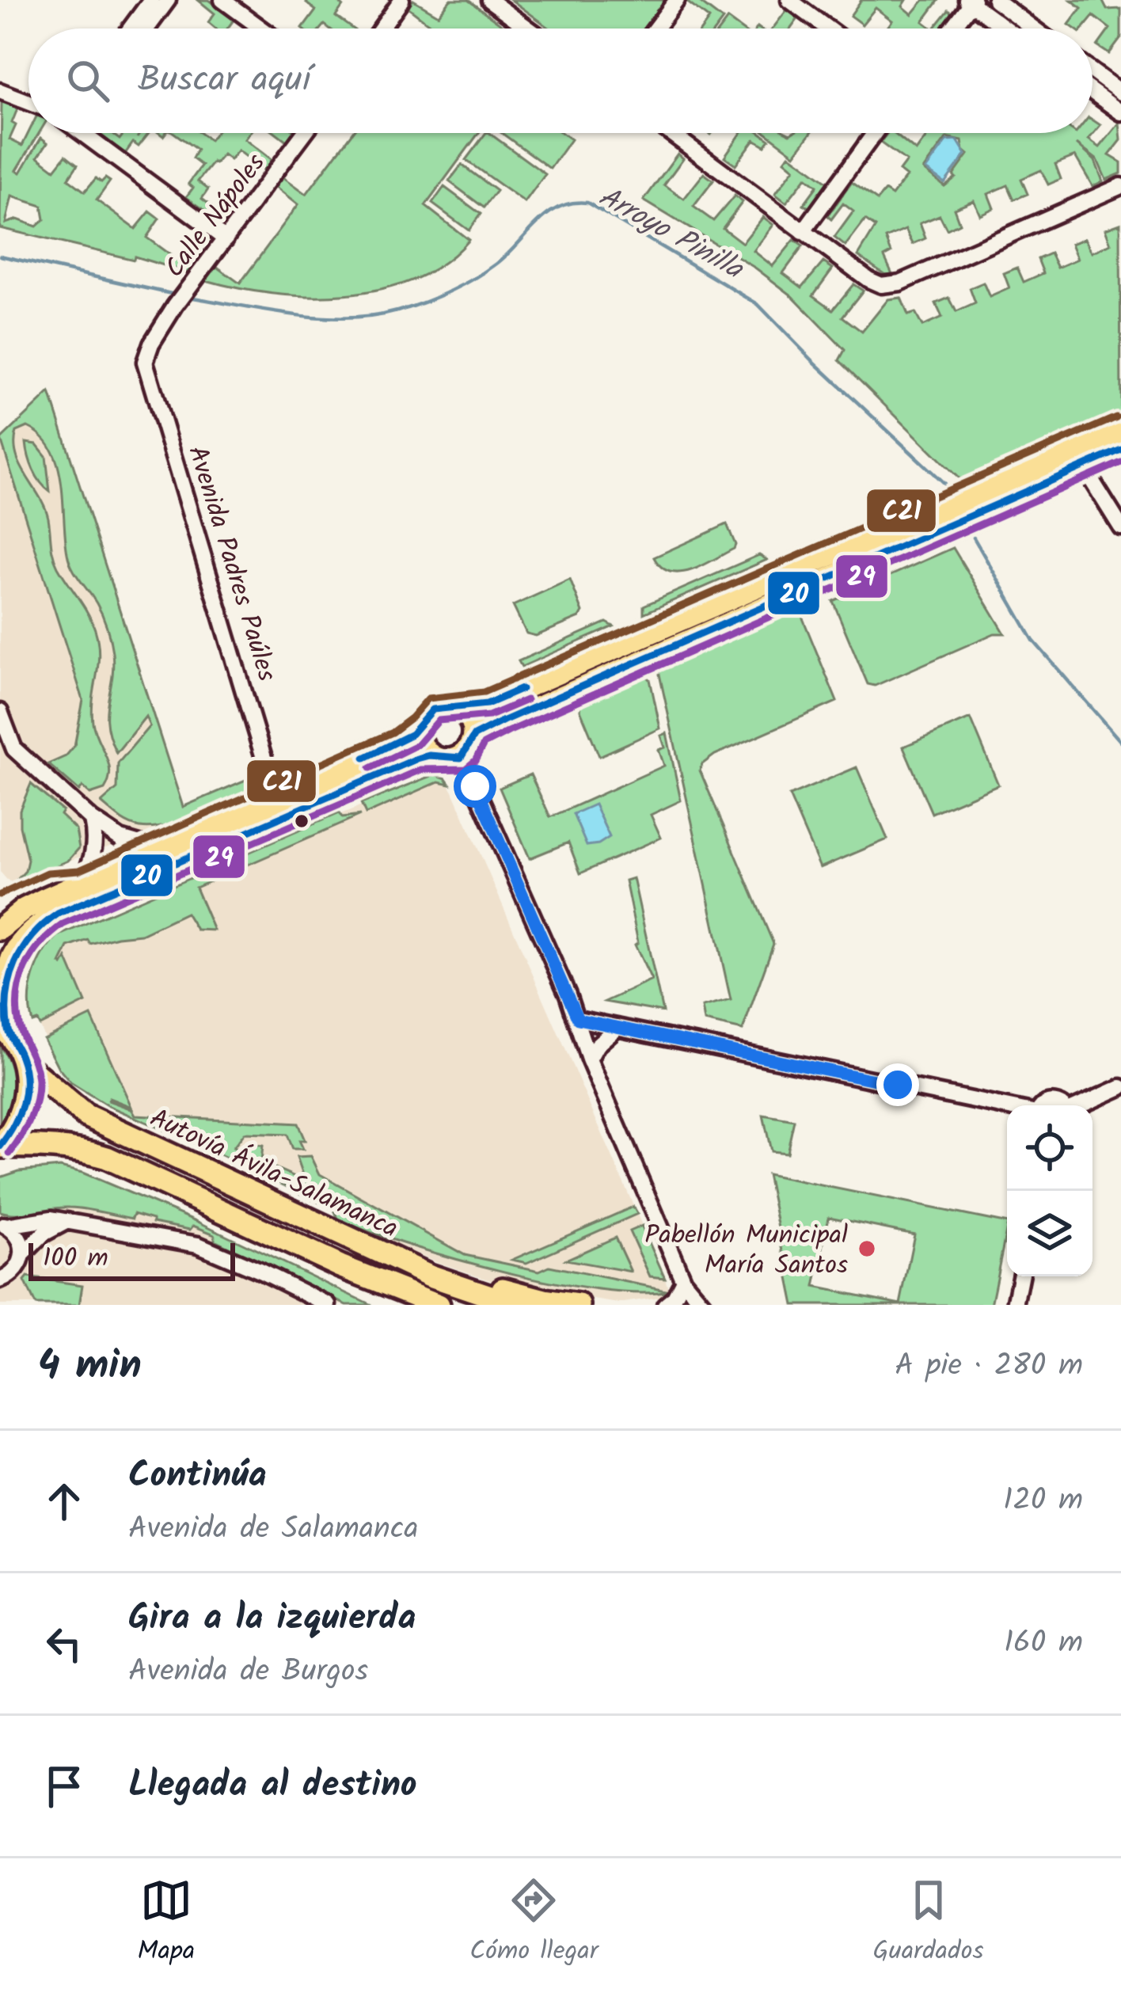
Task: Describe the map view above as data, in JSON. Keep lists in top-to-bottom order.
{
  "streets": {
    "highway": ["Autovía Ávila-Salamanca"],
    "street": ["Calle Nápoles", "Avenida Padres Paúles"]
  },
  "crossings": [
    ["Calle Nápoles", "Avenida Padres Paúles"]
  ],
  "water": ["Arroyo Pinilla"],
  "places": ["Pabellón Municipal María Santos"],
  "lines": ["transit line C21", "transit line 20", "transit line 29"],
  "scale_bar": "100 m",
  "page": {
    "search": "Buscar aquí",
    "scale": "100 m",
    "heading": ["4 min", "A pie · 280 m"],
    "list": [
      ["Continúa", "Avenida de Salamanca", "120 m"],
      ["Gira a la izquierda", "Avenida de Burgos", "160 m"],
      "Llegada al destino"
    ],
    "nav": ["Mapa", "Cómo llegar", "Guardados"]
  }
}
